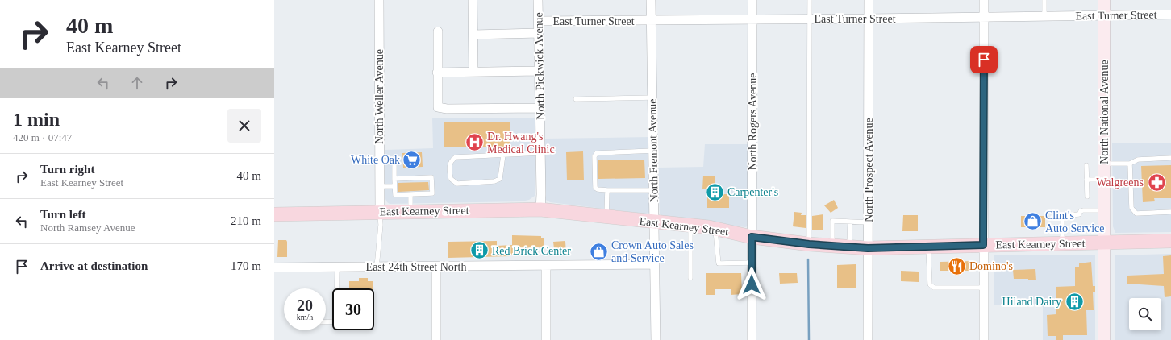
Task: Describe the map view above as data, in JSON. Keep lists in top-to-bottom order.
{
  "streets": {
    "main road": ["North National Avenue", "East Kearney Street"],
    "street": [
      "East Turner Street",
      "North Pickwick Avenue",
      "North Weller Avenue",
      "North Rogers Avenue",
      "North Fremont Avenue",
      "North Prospect Avenue",
      "East 24th Street North"
    ]
  },
  "crossings": [
    ["East Turner Street", "North Pickwick Avenue"],
    ["East Turner Street", "North National Avenue"],
    ["East Turner Street", "North Rogers Avenue"],
    ["East Turner Street", "North Fremont Avenue"],
    ["East Turner Street", "North Prospect Avenue"],
    ["North Pickwick Avenue", "East Kearney Street"],
    ["North Weller Avenue", "East Kearney Street"],
    ["North National Avenue", "East Kearney Street"],
    ["North Rogers Avenue", "East Kearney Street"],
    ["North Fremont Avenue", "East Kearney Street"],
    ["North Fremont Avenue", "East 24th Street North"],
    ["North Prospect Avenue", "East Kearney Street"]
  ],
  "places": {
    "hospital": ["Dr. Hwang's Medical Clinic"],
    "supermarket": ["White Oak"],
    "pharmacy": ["Walgreens"],
    "building": ["Carpenter's", "Red Brick Center", "Hiland Dairy"],
    "shop": ["Clint's Auto Service", "Crown Auto Sales and Service"],
    "restaurant": ["Domino's"]
  },
  "page": {
    "turn": ["40 m", "East Kearney Street"],
    "heading": ["1 min", "420 m · 07:47"],
    "list": [
      {
        "name": "Turn right",
        "note": "East Kearney Street",
        "value": "40 m"
      },
      {
        "name": "Turn left",
        "note": "North Ramsey Avenue",
        "value": "210 m"
      },
      {
        "name": "Arrive at destination",
        "value": "170 m"
      }
    ],
    "speed": "20 km/h",
    "limit": "30"
  }
}
